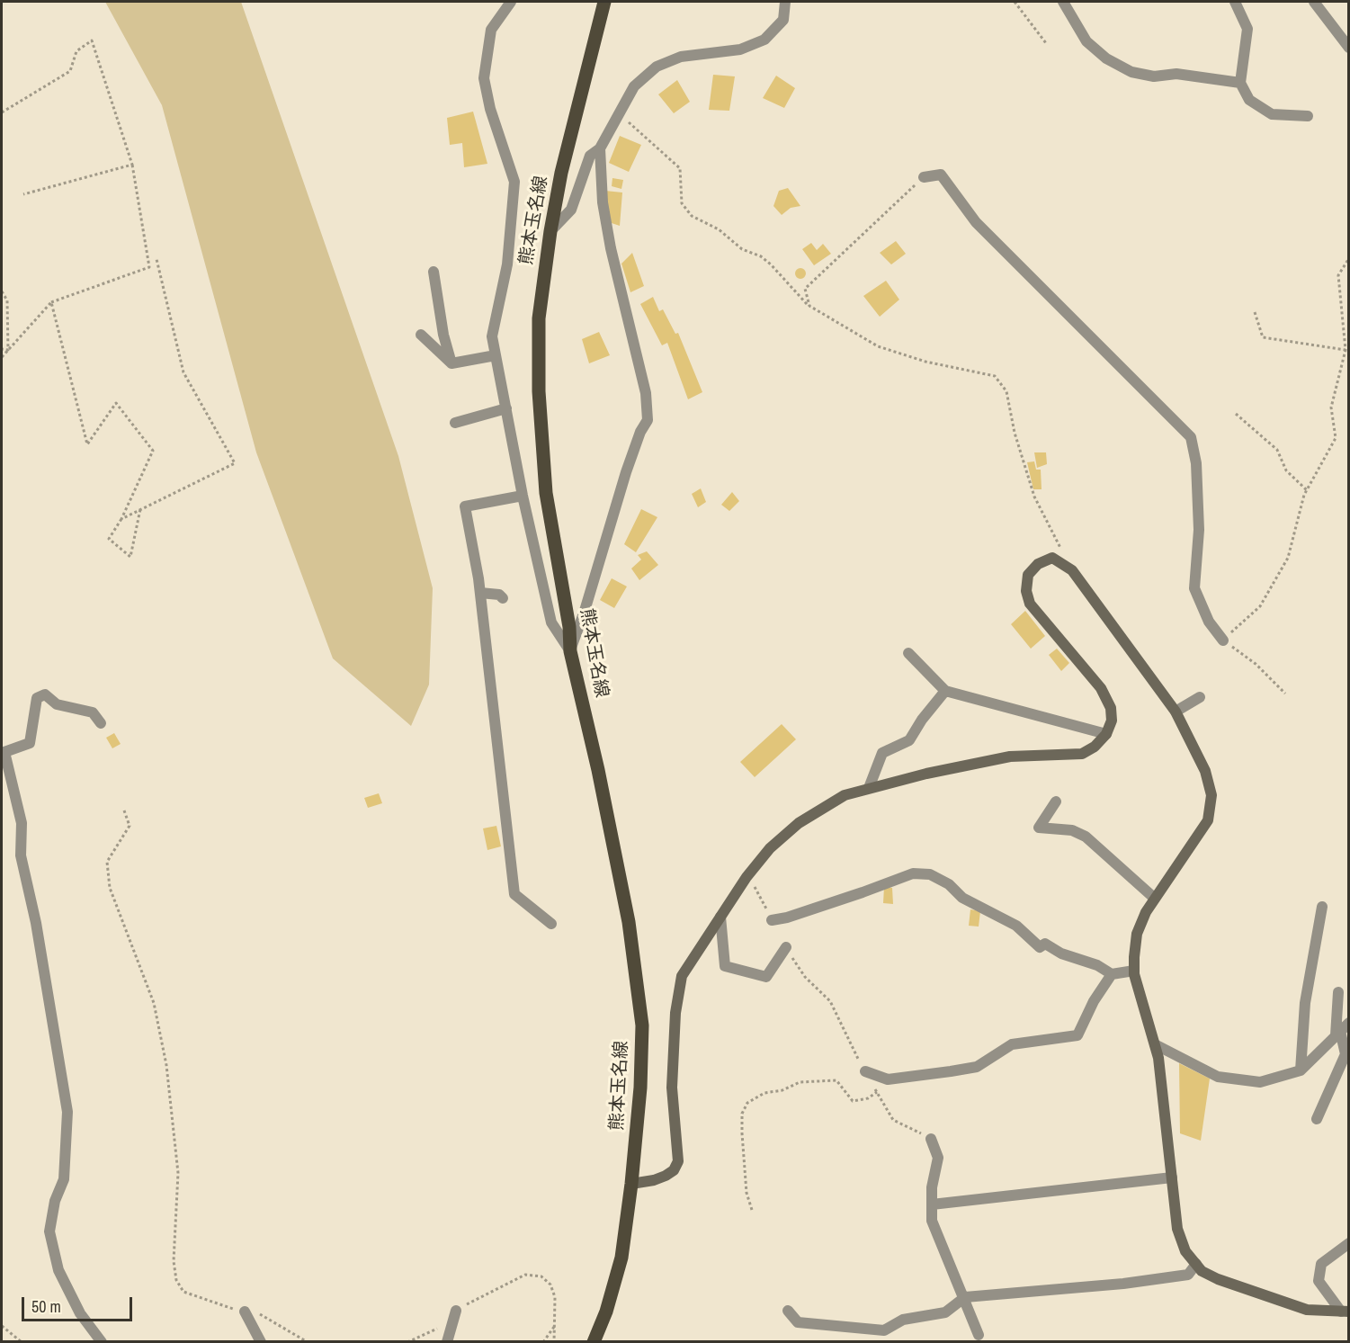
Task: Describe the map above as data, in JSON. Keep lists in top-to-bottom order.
{
  "streets": {
    "main road": ["熊本玉名線"]
  },
  "scale_bar": "50 m"
}
